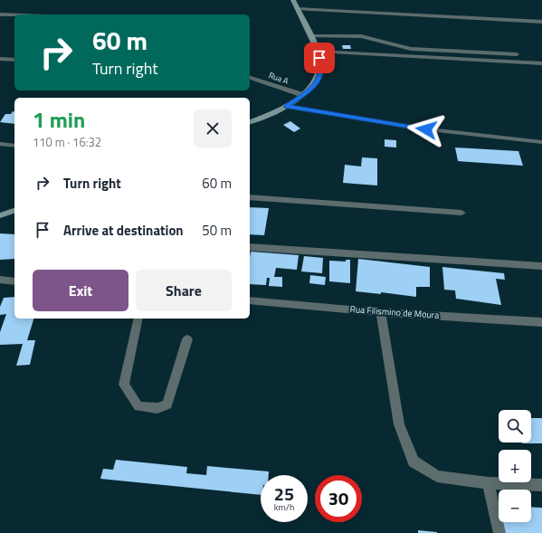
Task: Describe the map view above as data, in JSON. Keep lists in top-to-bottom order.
{
  "streets": {
    "street": ["Rua A", "Rua Filismino de Moura"]
  },
  "page": {
    "turn": ["60 m", "Turn right"],
    "heading": ["1 min", "110 m · 16:32"],
    "list": [
      {
        "name": "Turn right",
        "value": "60 m"
      },
      {
        "name": "Arrive at destination",
        "value": "50 m"
      }
    ],
    "buttons": ["Exit", "Share"],
    "map_buttons": ["+", "−"],
    "speed": "25 km/h",
    "limit": "30"
  }
}
